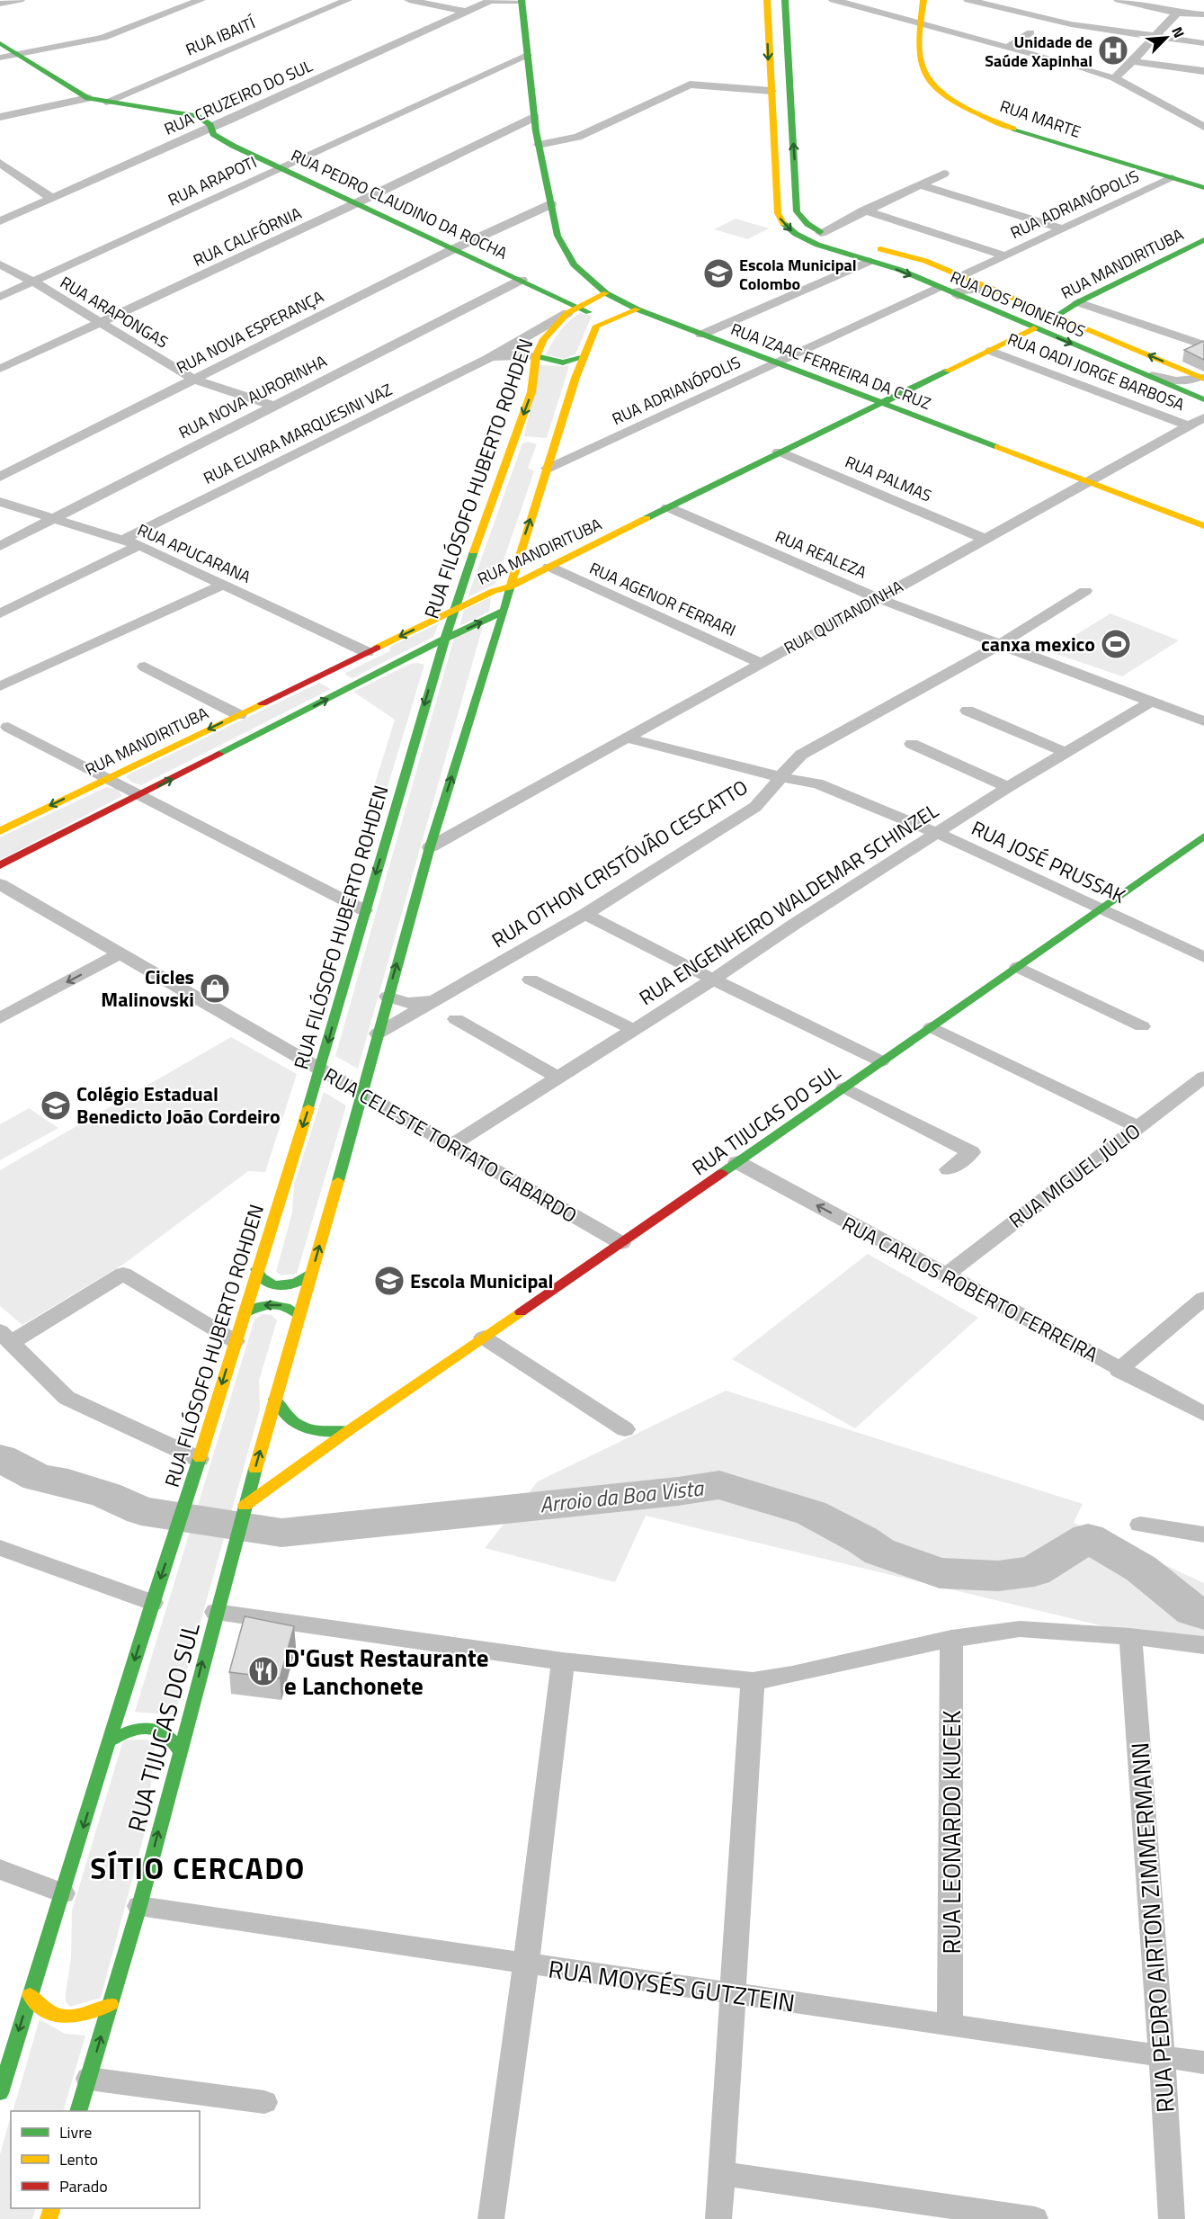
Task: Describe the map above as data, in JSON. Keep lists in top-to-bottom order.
{
  "streets": {
    "main road": [
      "RUA MARTE",
      "RUA PEDRO CLAUDINO DA ROCHA",
      "RUA MANDIRITUBA",
      "RUA DOS PIONEIROS",
      "RUA IZAAC FERREIRA DA CRUZ",
      "RUA FILÓSOFO HUBERTO ROHDEN",
      "RUA TIJUCAS DO SUL"
    ],
    "street": [
      "RUA IBAITÍ",
      "RUA CRUZEIRO DO SUL",
      "RUA ARAPOTI",
      "RUA ADRIANÓPOLIS",
      "RUA CALIFÓRNIA",
      "RUA ARAPONGAS",
      "RUA NOVA ESPERANÇA",
      "RUA OADI JORGE BARBOSA",
      "RUA NOVA AURORINHA",
      "RUA ELVIRA MARQUESINI VAZ",
      "RUA PALMAS",
      "RUA APUCARANA",
      "RUA REALEZA",
      "RUA AGENOR FERRARI",
      "RUA QUITANDINHA",
      "RUA JOSÉ PRUSSAK",
      "RUA OTHON CRISTÓVÃO CESCATTO",
      "RUA ENGENHEIRO WALDEMAR SCHINZEL",
      "RUA CELESTE TORTATO GABARDO",
      "RUA MIGUEL JÚLIO",
      "RUA CARLOS ROBERTO FERREIRA",
      "RUA LEONARDO KUCEK",
      "RUA PEDRO AIRTON ZIMMERMANN",
      "RUA MOYSÉS GUTZTEIN"
    ]
  },
  "crossings": [
    ["RUA CRUZEIRO DO SUL", "RUA PEDRO CLAUDINO DA ROCHA"],
    ["RUA CRUZEIRO DO SUL", "RUA IZAAC FERREIRA DA CRUZ"],
    ["RUA MARTE", "RUA ADRIANÓPOLIS"],
    ["RUA ARAPOTI", "RUA PEDRO CLAUDINO DA ROCHA"],
    ["RUA ARAPOTI", "RUA ARAPONGAS"],
    ["RUA ARAPOTI", "RUA IZAAC FERREIRA DA CRUZ"],
    ["RUA PEDRO CLAUDINO DA ROCHA", "RUA CALIFÓRNIA"],
    ["RUA PEDRO CLAUDINO DA ROCHA", "RUA NOVA ESPERANÇA"],
    ["RUA PEDRO CLAUDINO DA ROCHA", "RUA NOVA AURORINHA"],
    ["RUA PEDRO CLAUDINO DA ROCHA", "RUA ELVIRA MARQUESINI VAZ"],
    ["RUA PEDRO CLAUDINO DA ROCHA", "RUA FILÓSOFO HUBERTO ROHDEN"],
    ["RUA ADRIANÓPOLIS", "RUA DOS PIONEIROS"],
    ["RUA ADRIANÓPOLIS", "RUA IZAAC FERREIRA DA CRUZ"],
    ["RUA CALIFÓRNIA", "RUA ARAPONGAS"],
    ["RUA CALIFÓRNIA", "RUA IZAAC FERREIRA DA CRUZ"],
    ["RUA MANDIRITUBA", "RUA DOS PIONEIROS"],
    ["RUA MANDIRITUBA", "RUA IZAAC FERREIRA DA CRUZ"],
    ["RUA MANDIRITUBA", "RUA OADI JORGE BARBOSA"],
    ["RUA MANDIRITUBA", "RUA FILÓSOFO HUBERTO ROHDEN"],
    ["RUA MANDIRITUBA", "RUA PALMAS"],
    ["RUA MANDIRITUBA", "RUA APUCARANA"],
    ["RUA MANDIRITUBA", "RUA REALEZA"],
    ["RUA MANDIRITUBA", "RUA AGENOR FERRARI"],
    ["RUA ARAPONGAS", "RUA NOVA ESPERANÇA"],
    ["RUA ARAPONGAS", "RUA NOVA AURORINHA"],
    ["RUA NOVA ESPERANÇA", "RUA IZAAC FERREIRA DA CRUZ"],
    ["RUA IZAAC FERREIRA DA CRUZ", "RUA FILÓSOFO HUBERTO ROHDEN"],
    ["RUA IZAAC FERREIRA DA CRUZ", "RUA QUITANDINHA"],
    ["RUA OADI JORGE BARBOSA", "RUA QUITANDINHA"],
    ["RUA NOVA AURORINHA", "RUA APUCARANA"],
    ["RUA ELVIRA MARQUESINI VAZ", "RUA FILÓSOFO HUBERTO ROHDEN"],
    ["RUA ELVIRA MARQUESINI VAZ", "RUA APUCARANA"],
    ["RUA FILÓSOFO HUBERTO ROHDEN", "RUA TIJUCAS DO SUL"],
    ["RUA FILÓSOFO HUBERTO ROHDEN", "RUA CELESTE TORTATO GABARDO"],
    ["RUA PALMAS", "RUA QUITANDINHA"],
    ["RUA REALEZA", "RUA QUITANDINHA"],
    ["RUA REALEZA", "RUA OTHON CRISTÓVÃO CESCATTO"],
    ["RUA REALEZA", "RUA ENGENHEIRO WALDEMAR SCHINZEL"],
    ["RUA AGENOR FERRARI", "RUA QUITANDINHA"],
    ["RUA QUITANDINHA", "RUA JOSÉ PRUSSAK"],
    ["RUA JOSÉ PRUSSAK", "RUA OTHON CRISTÓVÃO CESCATTO"],
    ["RUA JOSÉ PRUSSAK", "RUA ENGENHEIRO WALDEMAR SCHINZEL"],
    ["RUA JOSÉ PRUSSAK", "RUA TIJUCAS DO SUL"],
    ["RUA ENGENHEIRO WALDEMAR SCHINZEL", "RUA CELESTE TORTATO GABARDO"],
    ["RUA TIJUCAS DO SUL", "RUA CELESTE TORTATO GABARDO"],
    ["RUA TIJUCAS DO SUL", "RUA CARLOS ROBERTO FERREIRA"],
    ["RUA TIJUCAS DO SUL", "RUA MOYSÉS GUTZTEIN"],
    ["RUA MIGUEL JÚLIO", "RUA CARLOS ROBERTO FERREIRA"],
    ["RUA LEONARDO KUCEK", "RUA MOYSÉS GUTZTEIN"],
    ["RUA PEDRO AIRTON ZIMMERMANN", "RUA MOYSÉS GUTZTEIN"]
  ],
  "districts": ["SÍTIO CERCADO"],
  "water": ["Arroio da Boa Vista"],
  "places": {
    "hospital": ["Unidade de Saúde Xapinhal"],
    "school or university": ["Escola Municipal Colombo", "Colégio Estadual Benedicto João Cordeiro", "Escola Municipal"],
    "sports": ["canxa mexico"],
    "shop": ["Cicles Malinovski"],
    "restaurant": ["D'Gust Restaurante e Lanchonete"]
  },
  "legend": ["Livre", "Lento", "Parado"],
  "north": "top right"
}
